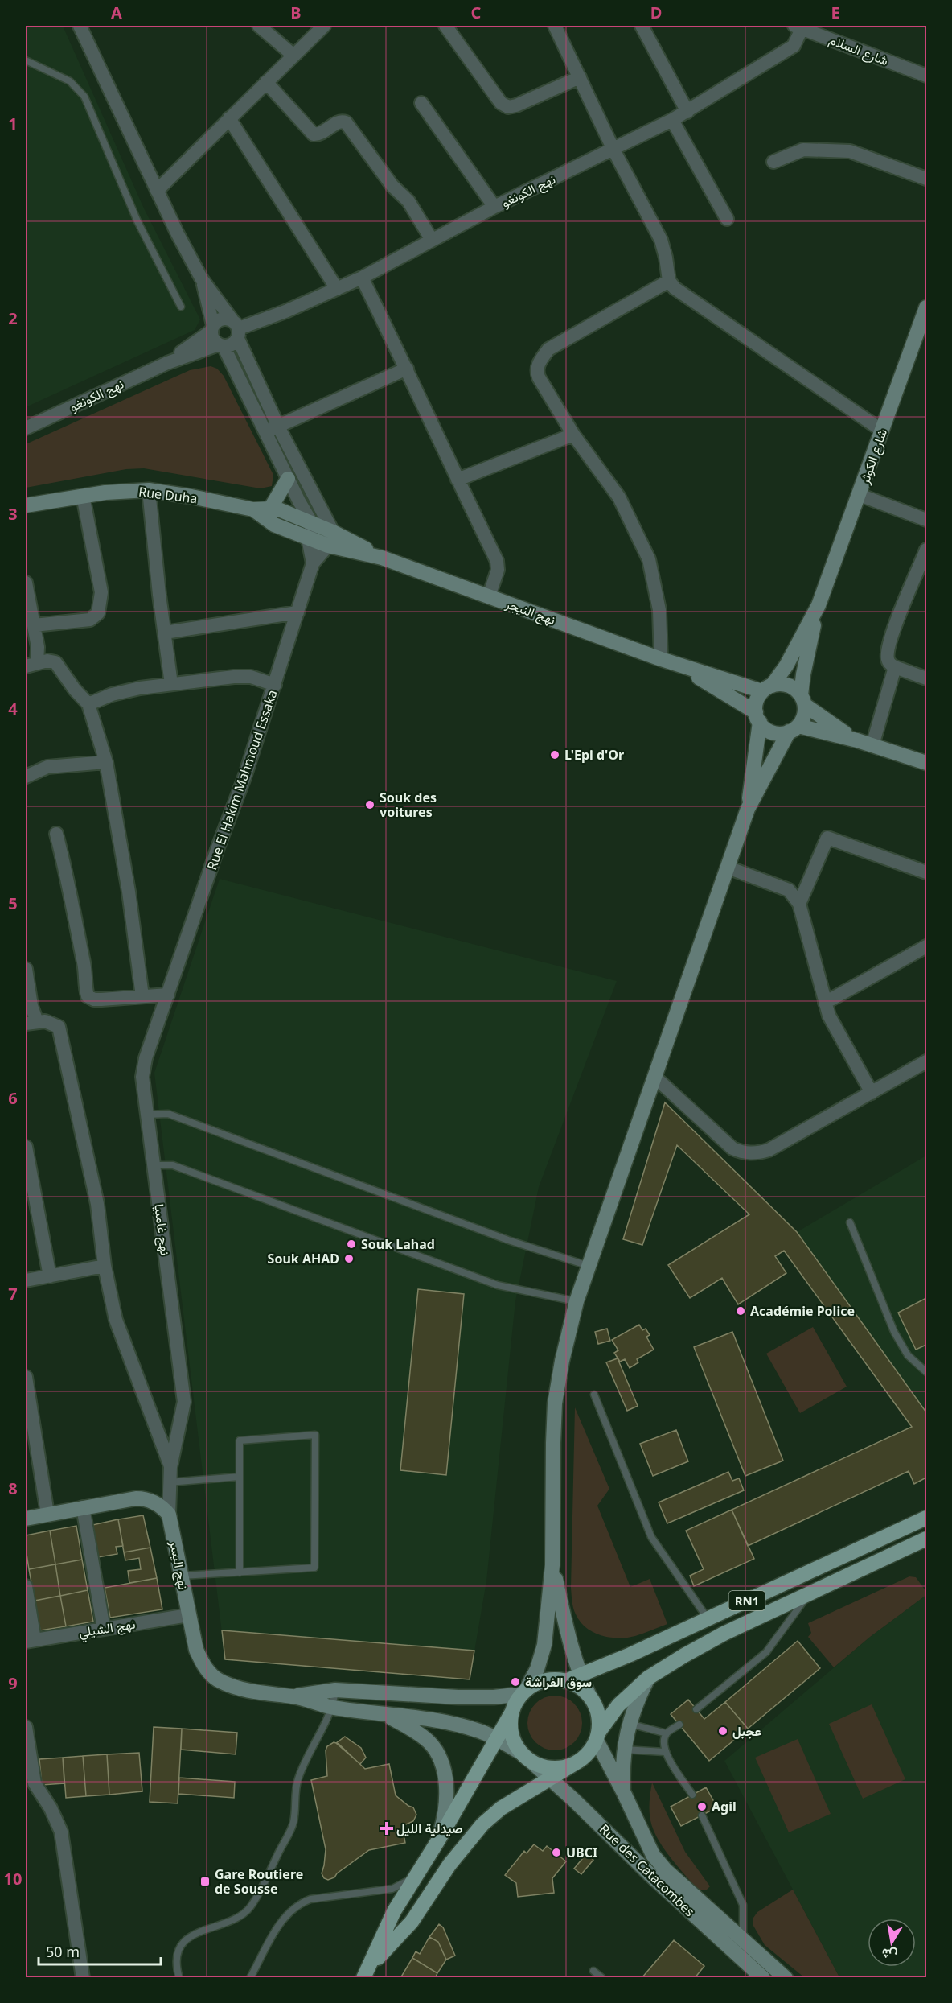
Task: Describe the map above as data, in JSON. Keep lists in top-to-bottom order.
{
  "streets": {
    "main road": [
      "شارع الكوثر",
      "Rue Duha",
      "نهج النيجر",
      "نهج اليسر",
      "RN1",
      "Rue des Catacombes"
    ],
    "street": [
      "شارع السلام",
      "نهج الكونغو",
      "Rue El Hakim Mahmoud Essaka",
      "نهج غامبيا",
      "نهج الشيلي"
    ]
  },
  "crossings": [
    ["شارع السلام", "نهج الكونغو"],
    ["Rue Duha", "نهج النيجر"],
    ["Rue El Hakim Mahmoud Essaka", "نهج غامبيا"],
    ["نهج غامبيا", "نهج اليسر"],
    ["نهج اليسر", "نهج الشيلي"],
    ["نهج اليسر", "Rue des Catacombes"],
    ["RN1", "Rue des Catacombes"]
  ],
  "places": {
    "other": [
      "L'Epi d'Or",
      "Souk des voitures",
      "Souk Lahad",
      "Souk AHAD",
      "Académie Police",
      "سوق الفراشة",
      "عجبل",
      "Agil",
      "UBCI"
    ],
    "health": ["صيدلية الليل"],
    "transit": ["Gare Routiere de Sousse"]
  },
  "scale_bar": "50 m",
  "north": "bottom",
  "grid": {
    "columns": [
      "A",
      "B",
      "C",
      "D",
      "E"
    ],
    "rows": [
      "1",
      "2",
      "3",
      "4",
      "5",
      "6",
      "7",
      "8",
      "9",
      "10"
    ]
  }
}
